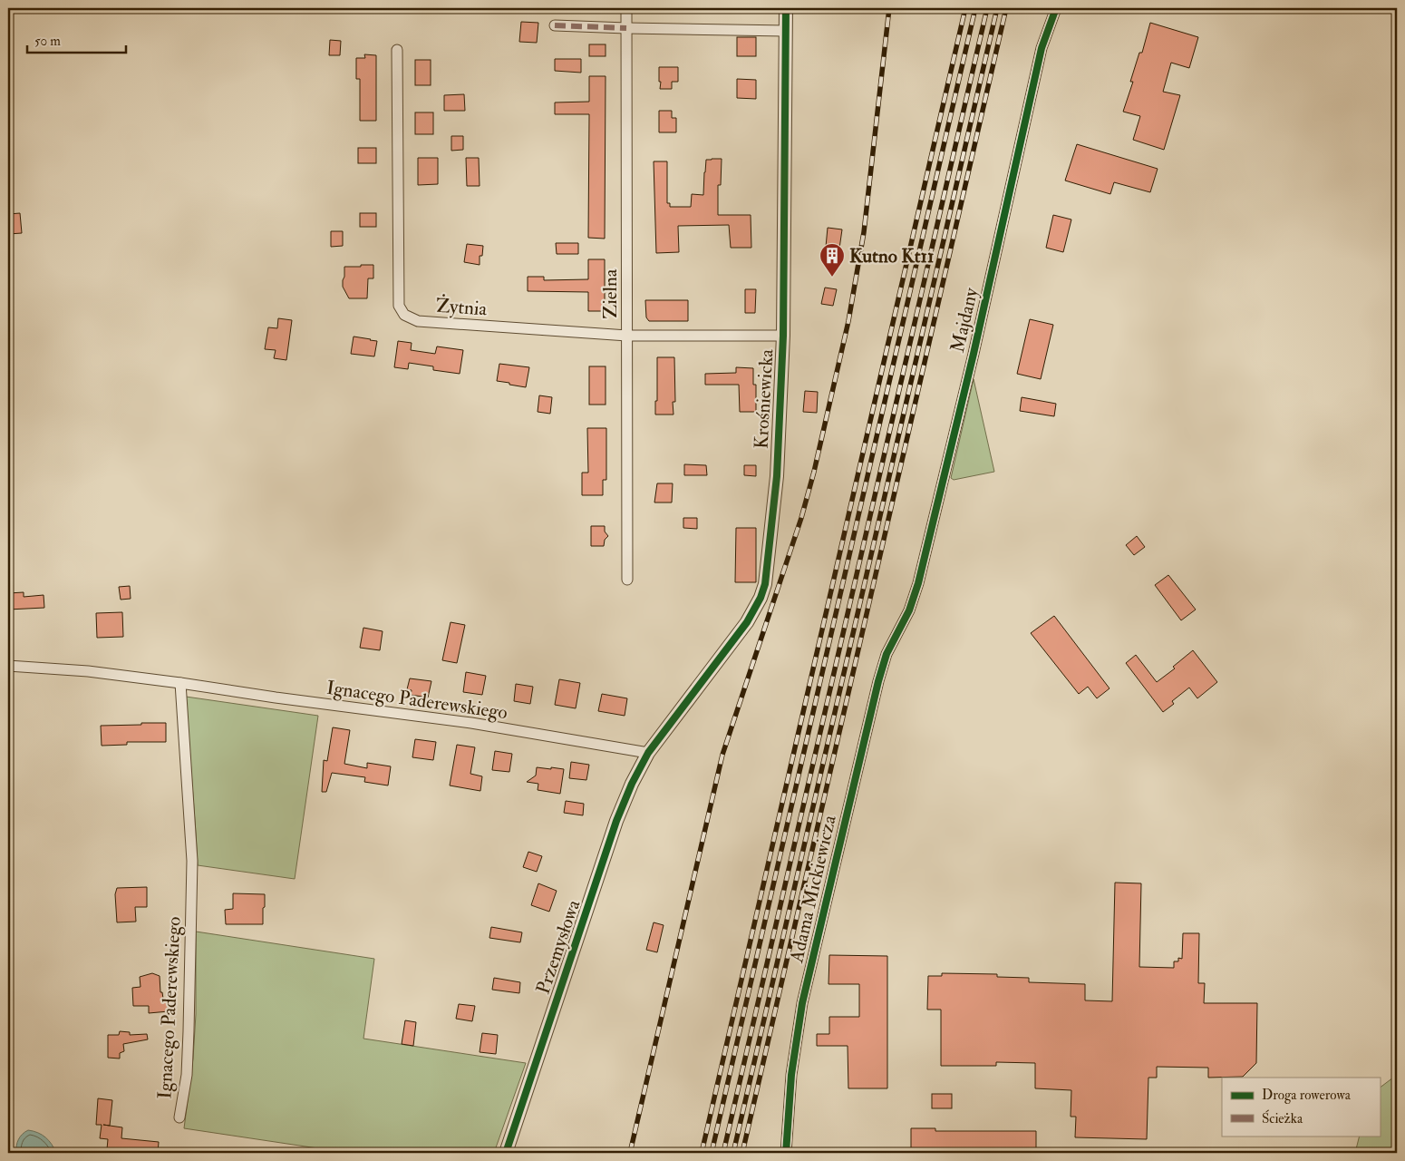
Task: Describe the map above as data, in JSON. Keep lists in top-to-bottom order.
{
  "streets": {
    "street": [
      "Zielna",
      "Żytnia",
      "Majdany",
      "Krośniewicka",
      "Ignacego Paderewskiego",
      "Adama Mickiewicza",
      "Przemysłowa"
    ]
  },
  "crossings": [
    ["Zielna", "Żytnia"],
    ["Żytnia", "Krośniewicka"],
    ["Majdany", "Adama Mickiewicza"],
    ["Krośniewicka", "Ignacego Paderewskiego"],
    ["Krośniewicka", "Przemysłowa"],
    ["Ignacego Paderewskiego", "Przemysłowa"]
  ],
  "places": {
    "building": ["Kutno Kt11"]
  },
  "legend": ["Droga rowerowa", "Ścieżka"],
  "scale_bar": "50 m"
}
